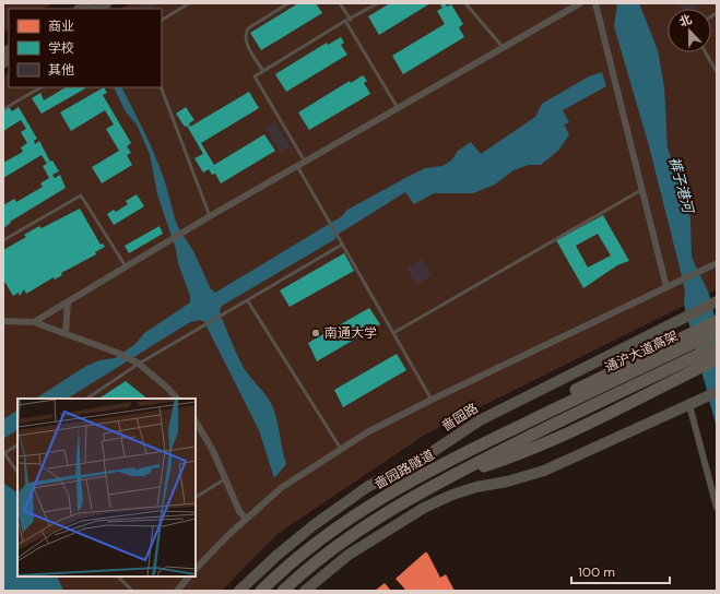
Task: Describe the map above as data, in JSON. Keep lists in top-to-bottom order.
{
  "streets": {
    "highway": ["通沪大道高架", "啬园路隧道"],
    "main road": ["啬园路"]
  },
  "crossings": [
    ["通沪大道高架", "啬园路隧道"]
  ],
  "water": ["裤子港河"],
  "places": ["南通大学"],
  "legend": ["商业", "学校", "其他"],
  "scale_bar": "100 m",
  "north": "top"
}
